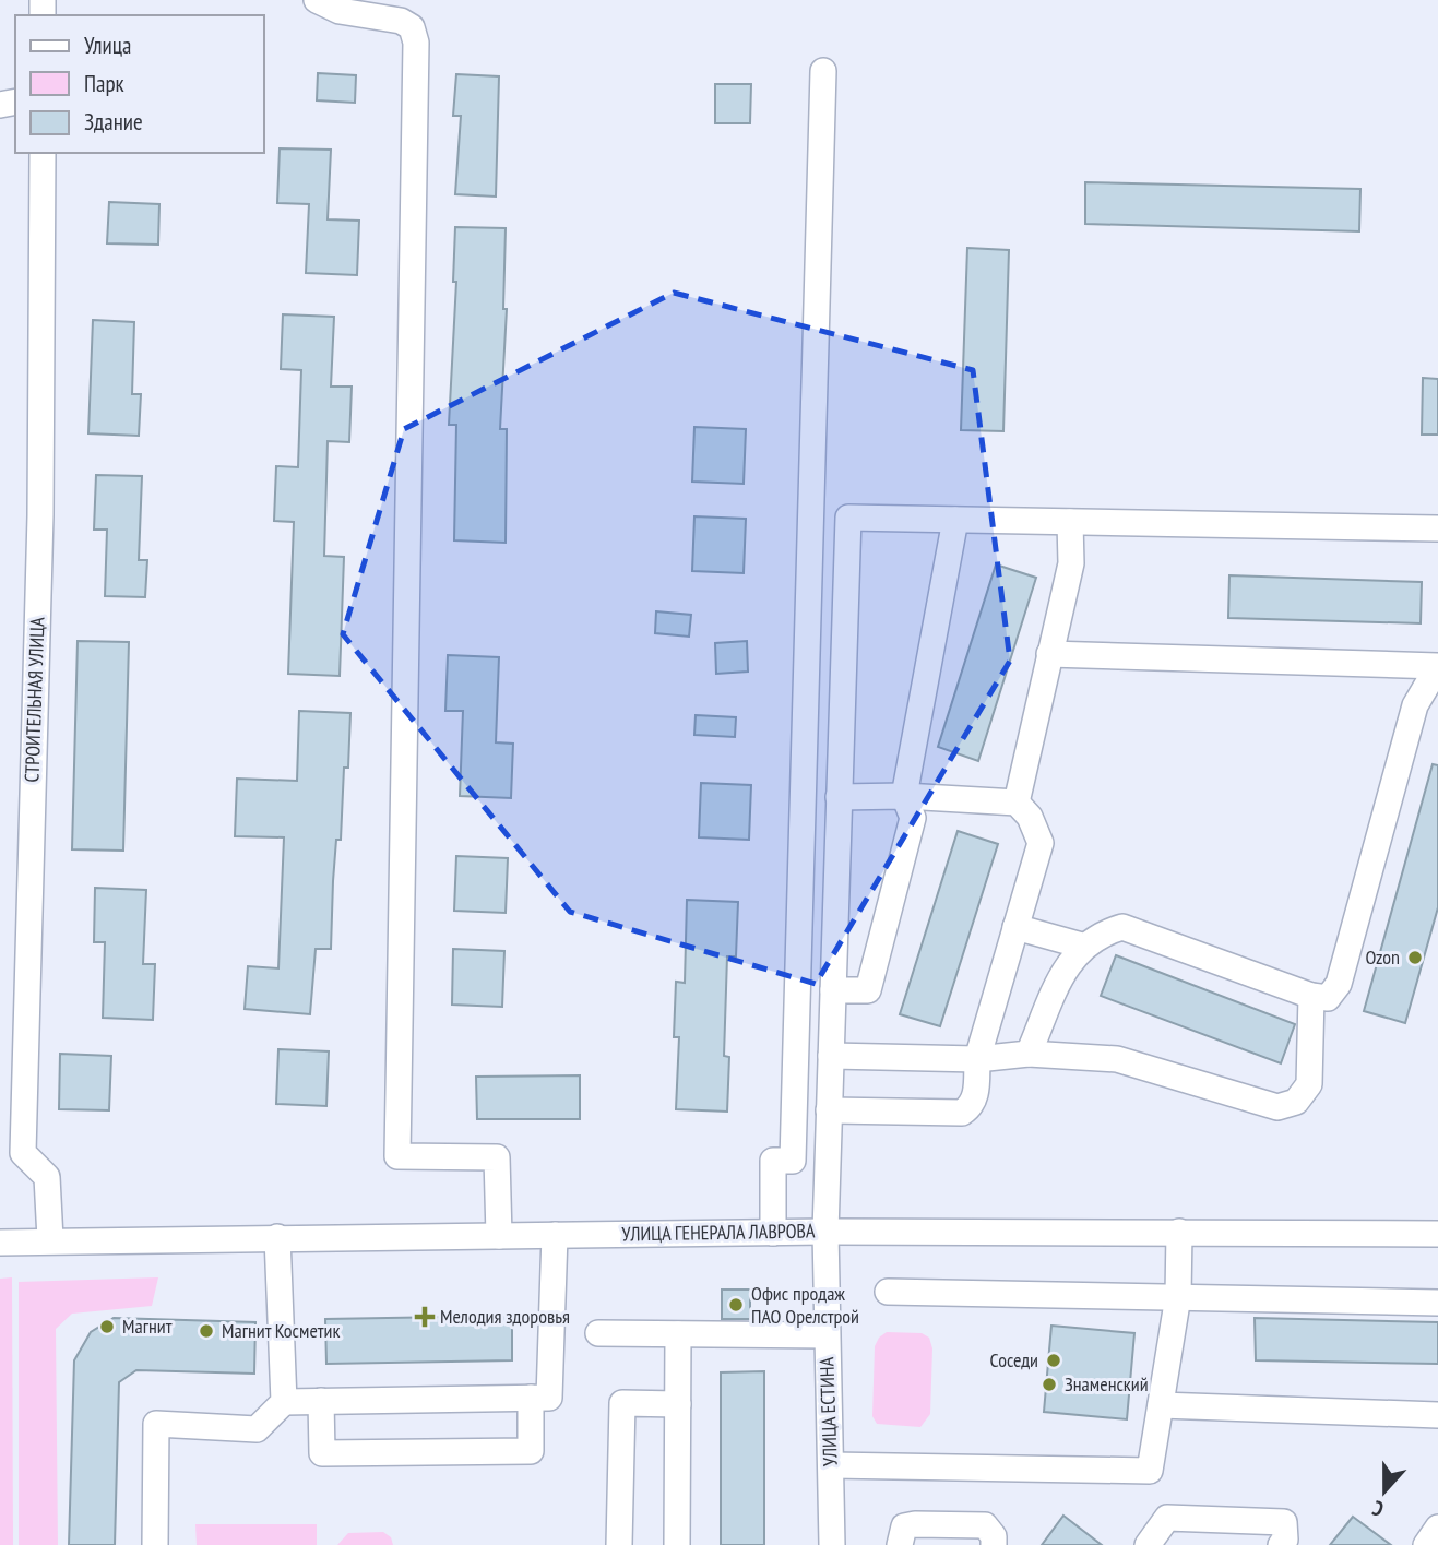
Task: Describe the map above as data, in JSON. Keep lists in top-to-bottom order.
{
  "streets": {
    "street": ["СТРОИТЕЛЬНАЯ УЛИЦА", "УЛИЦА ГЕНЕРАЛА ЛАВРОВА", "УЛИЦА ЕСТИНА"]
  },
  "crossings": [
    ["СТРОИТЕЛЬНАЯ УЛИЦА", "УЛИЦА ГЕНЕРАЛА ЛАВРОВА"],
    ["УЛИЦА ГЕНЕРАЛА ЛАВРОВА", "УЛИЦА ЕСТИНА"]
  ],
  "places": {
    "other": [
      "Ozon",
      "Офис продаж ПАО Орелстрой",
      "Магнит",
      "Магнит Косметик",
      "Соседи",
      "Знаменский"
    ],
    "health": ["Мелодия здоровья"]
  },
  "legend": ["Улица", "Парк", "Здание"],
  "north": "bottom"
}
